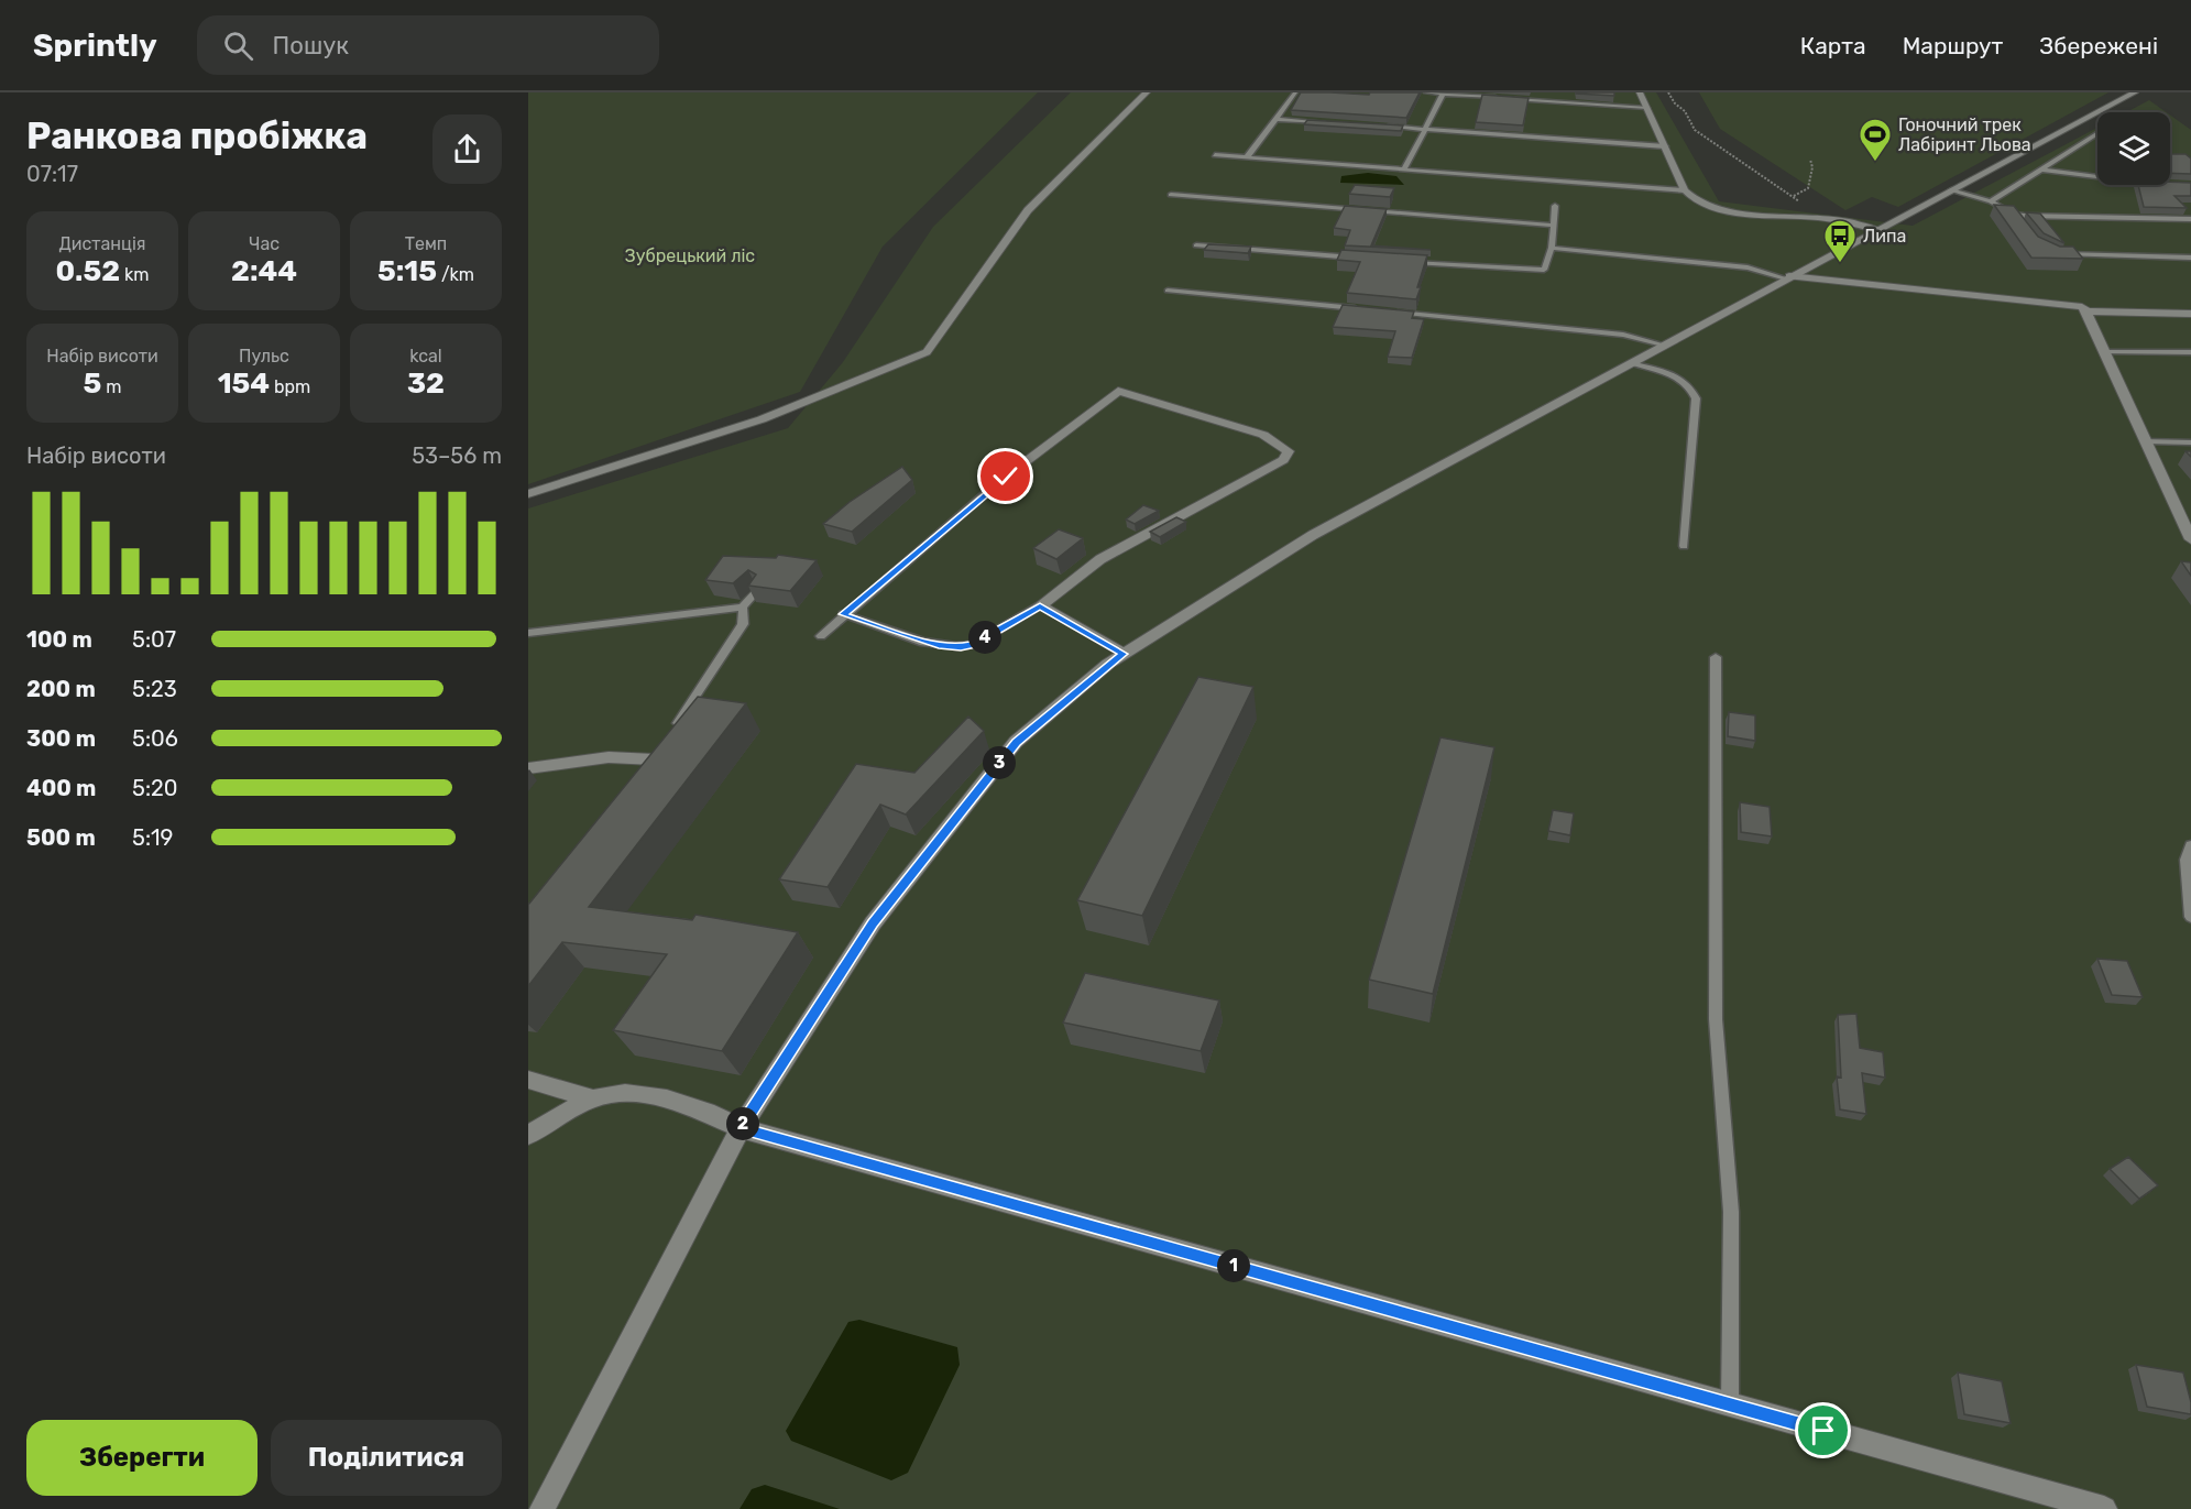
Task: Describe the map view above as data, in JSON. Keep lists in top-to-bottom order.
{
  "parks": ["Зубрецький ліс"],
  "places": {
    "sports": ["Гоночний трек Лабіринт Льова"],
    "bus stop": ["Липа"]
  },
  "page": {
    "header": "Sprintly",
    "search": "Пошук",
    "nav": ["Карта", "Маршрут", "Збережені"],
    "heading": ["Ранкова пробіжка", "07:17"],
    "stats": [
      ["Дистанція", "0.52 km"],
      ["Час", "2:44"],
      ["Темп", "5:15 /km"],
      ["Набір висоти", "5 m"],
      ["Пульс", "154 bpm"],
      ["kcal", "32"]
    ],
    "chart": ["Набір висоти", "53–56 m"],
    "list": [
      {
        "name": "100 m",
        "note": "5:07"
      },
      {
        "name": "200 m",
        "note": "5:23"
      },
      {
        "name": "300 m",
        "note": "5:06"
      },
      {
        "name": "400 m",
        "note": "5:20"
      },
      {
        "name": "500 m",
        "note": "5:19"
      }
    ],
    "pins": [
      "4",
      "3",
      "2",
      "1"
    ],
    "buttons": ["Зберегти", "Поділитися"]
  }
}
